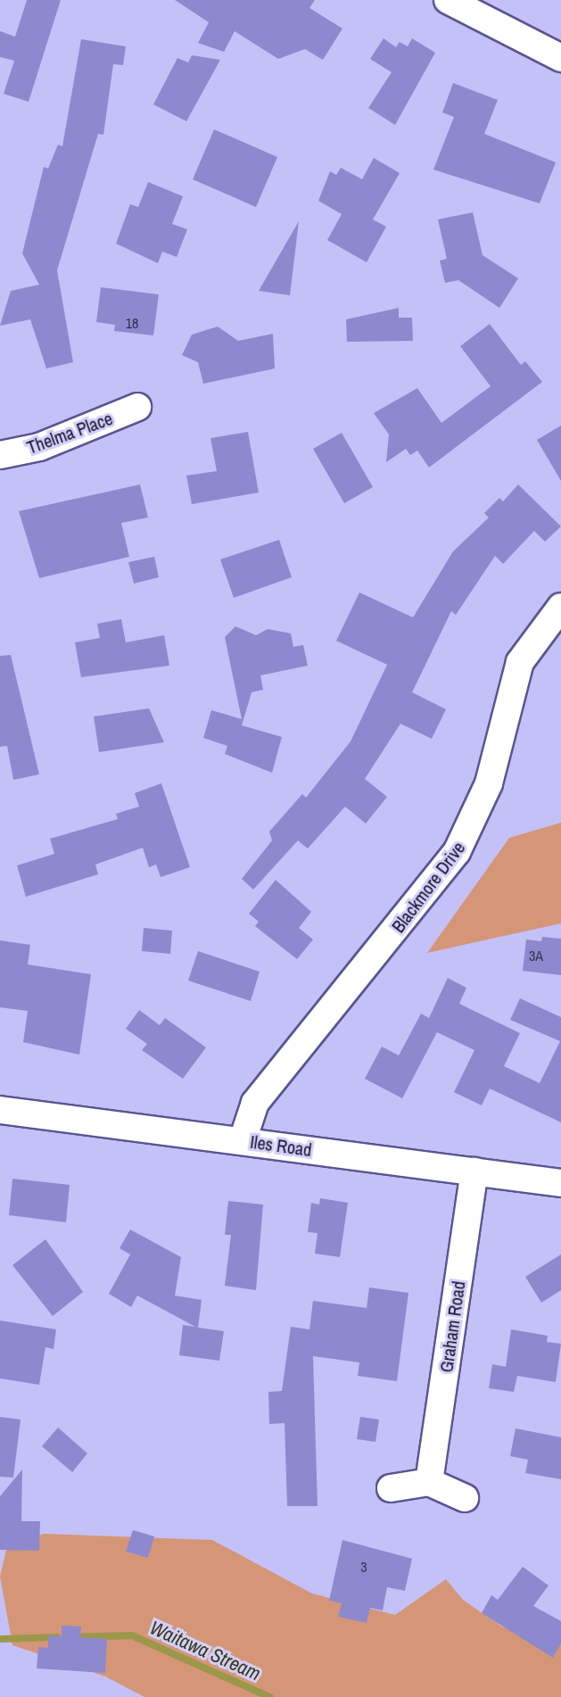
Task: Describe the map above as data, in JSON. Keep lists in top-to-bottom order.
{
  "streets": {
    "street": [
      "Thelma Place",
      "Blackmore Drive",
      "Iles Road",
      "Graham Road"
    ]
  },
  "crossings": [
    ["Blackmore Drive", "Iles Road"],
    ["Iles Road", "Graham Road"]
  ],
  "water": ["Waitawa Stream"],
  "house_numbers": ["18", "3A", "3"]
}
